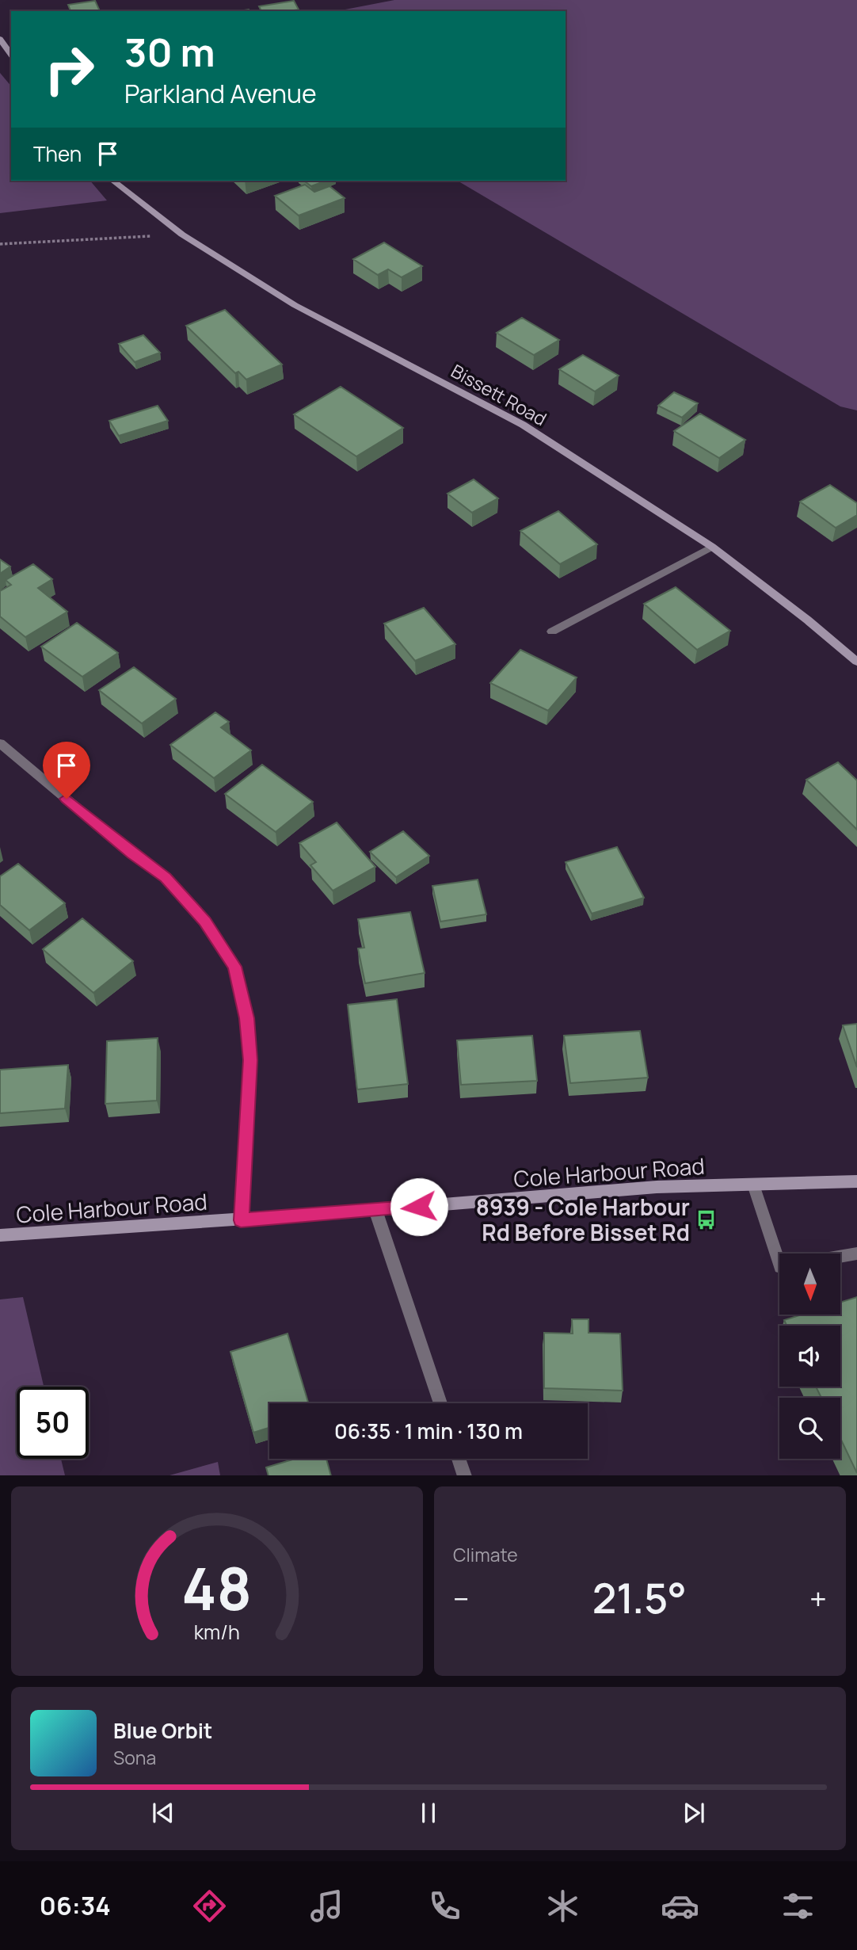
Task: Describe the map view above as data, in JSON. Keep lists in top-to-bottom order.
{
  "streets": {
    "main road": ["Bissett Road", "Cole Harbour Road"]
  },
  "places": {
    "bus stop": ["8939 - Cole Harbour Rd Before Bisset Rd"]
  },
  "north": "bottom",
  "page": {
    "turn": ["30 m", "Parkland Avenue"],
    "then": "Then",
    "limit": "50",
    "trip": "06:35 · 1 min · 130 m",
    "tile": "Climate",
    "heat": ["−", "21.5°", "+"],
    "song": ["Blue Orbit", "Sona"],
    "tabs": "06:34",
    "gauge": ["48", "km/h"]
  }
}
